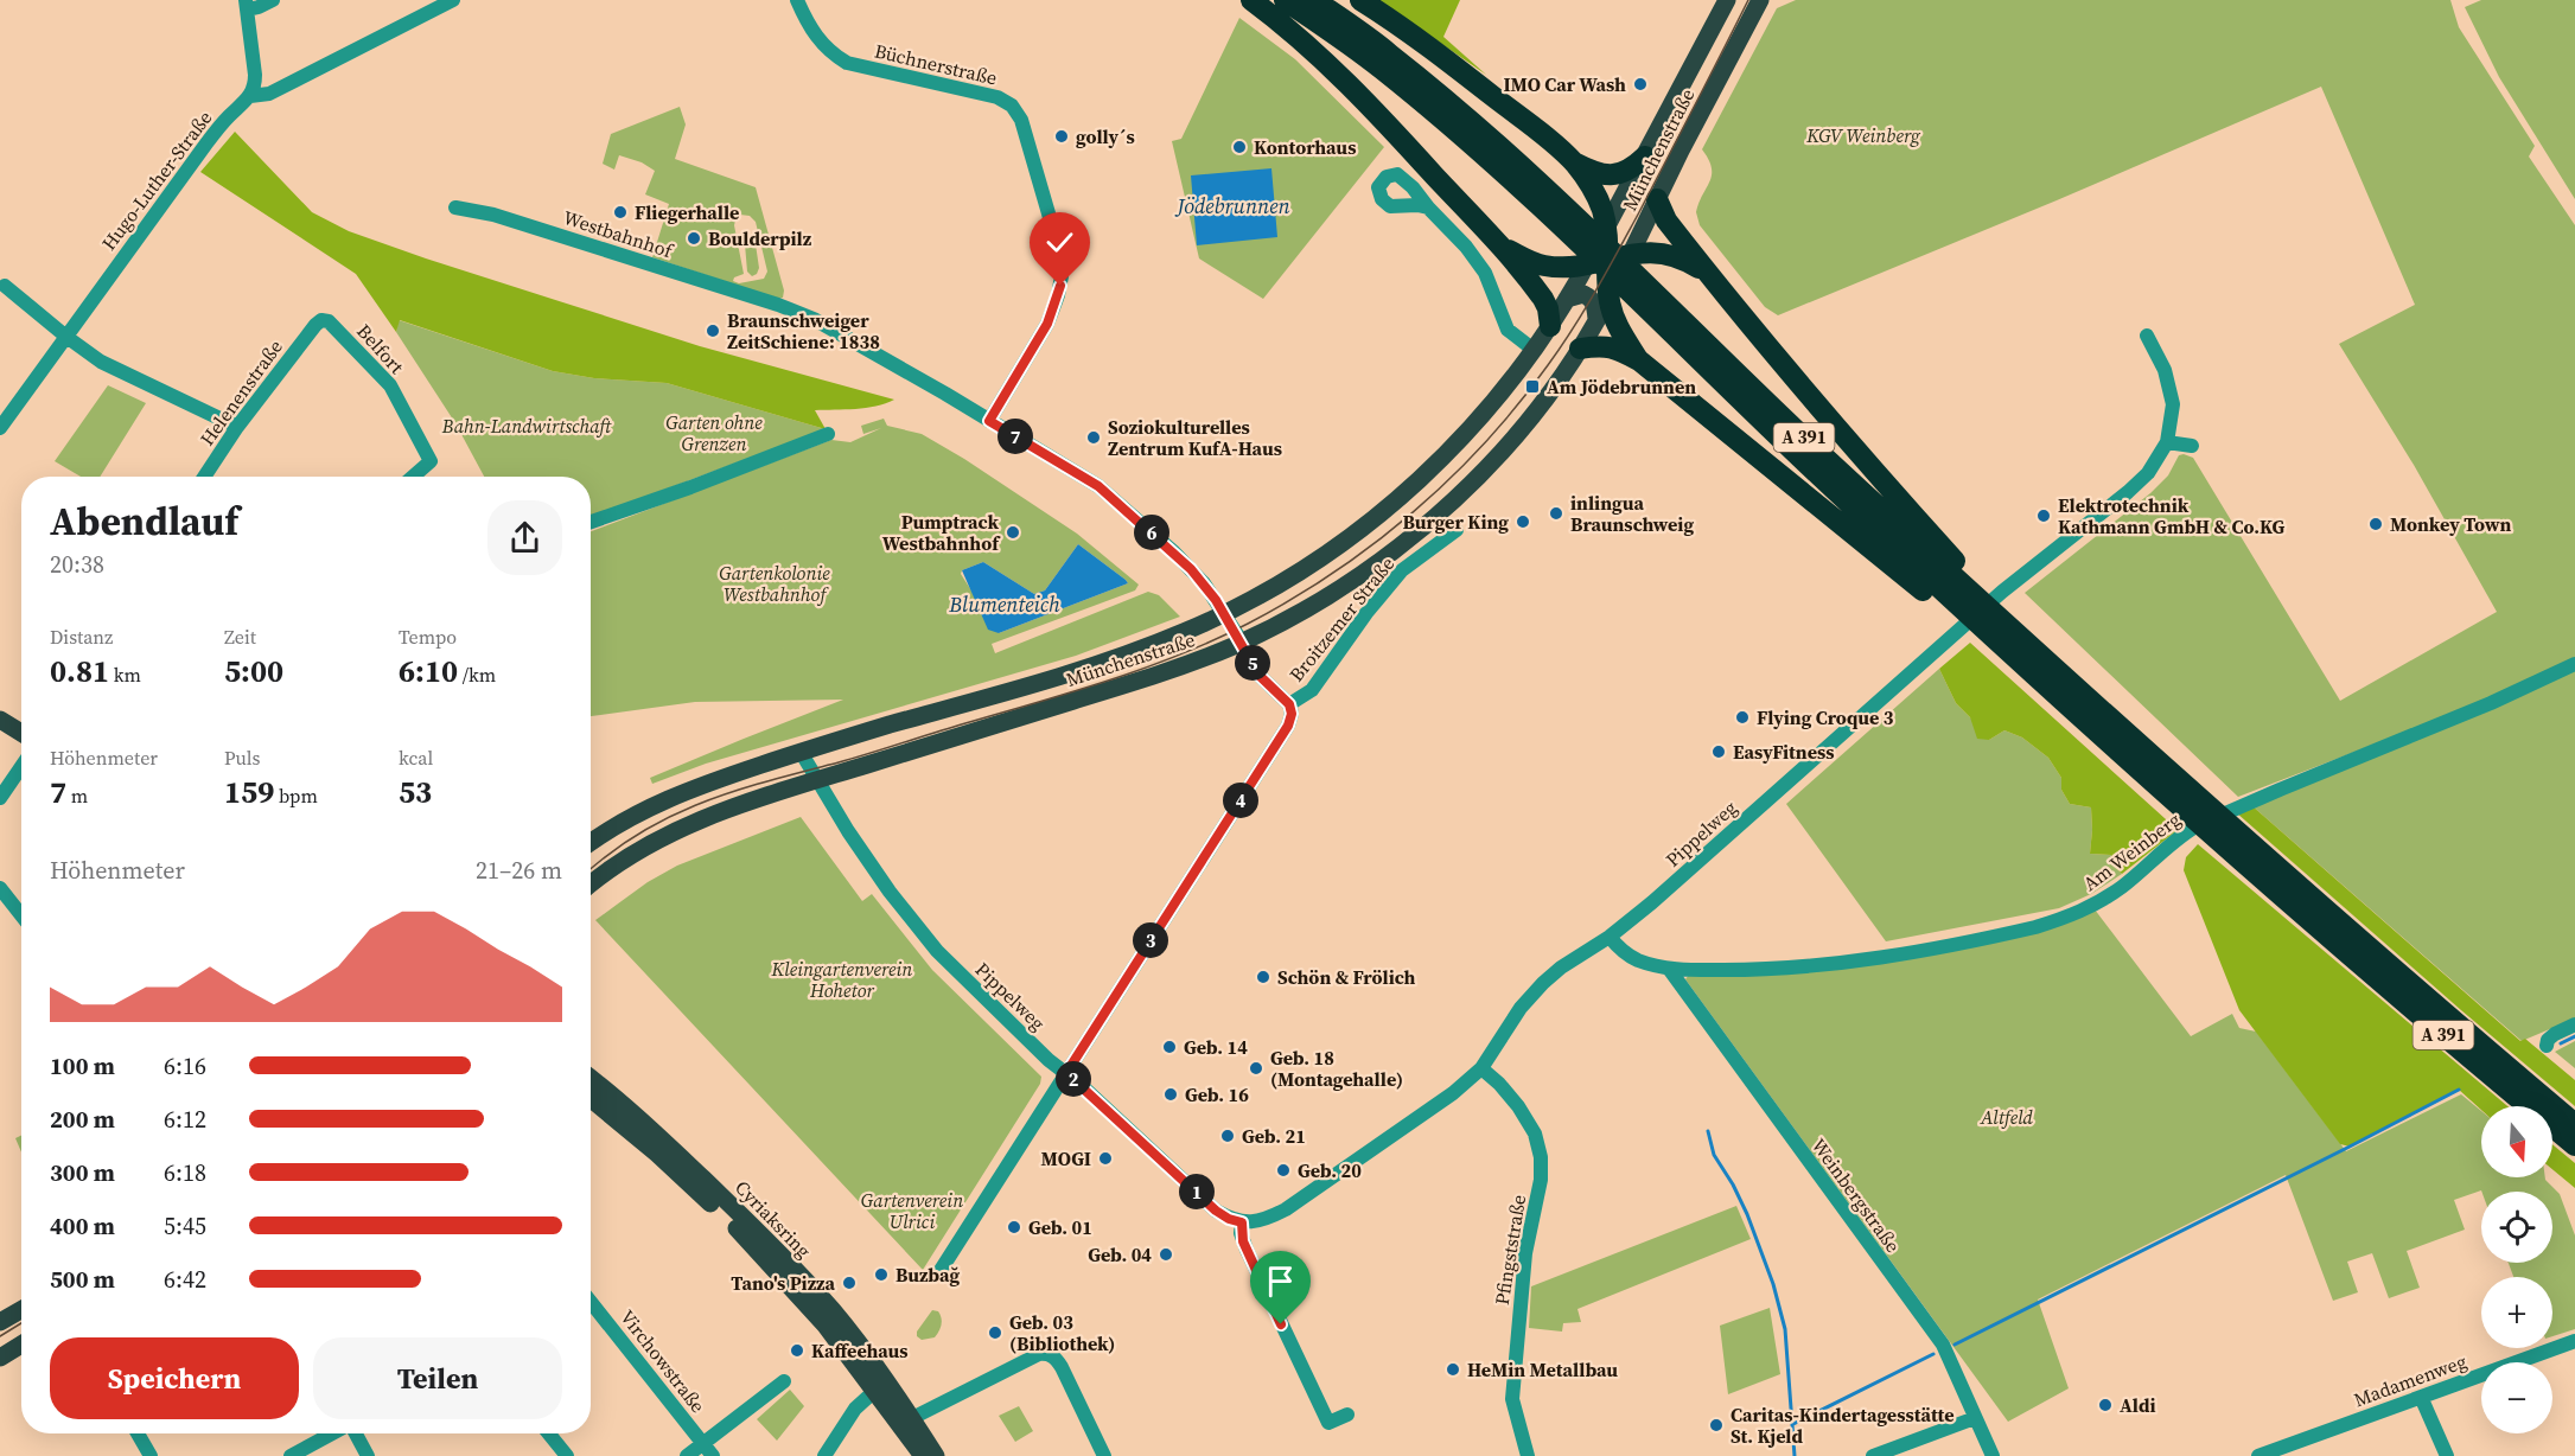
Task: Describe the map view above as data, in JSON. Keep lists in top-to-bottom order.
{
  "streets": {
    "highway": ["A 391"],
    "main road": ["Münchenstraße", "Cyriaksring"],
    "street": [
      "Büchnerstraße",
      "Hugo-Luther-Straße",
      "Westbahnhof",
      "Belfort",
      "Helenenstraße",
      "Broitzemer Straße",
      "Pippelweg",
      "Am Weinberg",
      "Weinbergstraße",
      "Pfingststraße",
      "Virchowstraße",
      "Madamenweg"
    ]
  },
  "crossings": [
    ["Büchnerstraße", "Westbahnhof"],
    ["Münchenstraße", "Pippelweg"],
    ["Westbahnhof", "Broitzemer Straße"],
    ["Belfort", "Helenenstraße"],
    ["Broitzemer Straße", "Pippelweg"],
    ["Pippelweg", "Am Weinberg"],
    ["Pippelweg", "Pfingststraße"],
    ["Am Weinberg", "Weinbergstraße"]
  ],
  "water": ["Jödebrunnen", "Blumenteich"],
  "parks": [
    "KGV Weinberg",
    "Garten ohne Grenzen",
    "Bahn-Landwirtschaft",
    "Gartenkolonie Westbahnhof",
    "Kleingartenverein Hohetor",
    "Altfeld",
    "Gartenverein Ulrici"
  ],
  "places": {
    "other": [
      "IMO Car Wash",
      "golly´s",
      "Kontorhaus",
      "Fliegerhalle",
      "Boulderpilz",
      "Braunschweiger ZeitSchiene: 1838",
      "Soziokulturelles Zentrum KufA-Haus",
      "inlingua Braunschweig",
      "Elektrotechnik Kathmann GmbH & Co.KG",
      "Burger King",
      "Monkey Town",
      "Pumptrack Westbahnhof",
      "Flying Croque 3",
      "EasyFitness",
      "Schön & Frölich",
      "Geb. 14",
      "Geb. 18 (Montagehalle)",
      "Geb. 16",
      "Geb. 21",
      "MOGI",
      "Geb. 20",
      "Geb. 01",
      "Geb. 04",
      "Buzbağ",
      "Tano's Pizza",
      "Geb. 03 (Bibliothek)",
      "Kaffeehaus",
      "HeMin Metallbau",
      "Aldi",
      "Caritas-Kindertagesstätte St. Kjeld"
    ],
    "transit": ["Am Jödebrunnen"]
  },
  "north": "bottom",
  "page": {
    "pins": [
      "7",
      "6",
      "5",
      "4",
      "3",
      "2",
      "1"
    ],
    "heading": ["Abendlauf", "20:38"],
    "stats": [
      ["Distanz", "0.81 km"],
      ["Zeit", "5:00"],
      ["Tempo", "6:10 /km"],
      ["Höhenmeter", "7 m"],
      ["Puls", "159 bpm"],
      ["kcal", "53"]
    ],
    "chart": ["Höhenmeter", "21–26 m"],
    "list": [
      {
        "name": "100 m",
        "note": "6:16"
      },
      {
        "name": "200 m",
        "note": "6:12"
      },
      {
        "name": "300 m",
        "note": "6:18"
      },
      {
        "name": "400 m",
        "note": "5:45"
      },
      {
        "name": "500 m",
        "note": "6:42"
      }
    ],
    "map_buttons": ["+", "−"],
    "buttons": ["Speichern", "Teilen"]
  }
}
